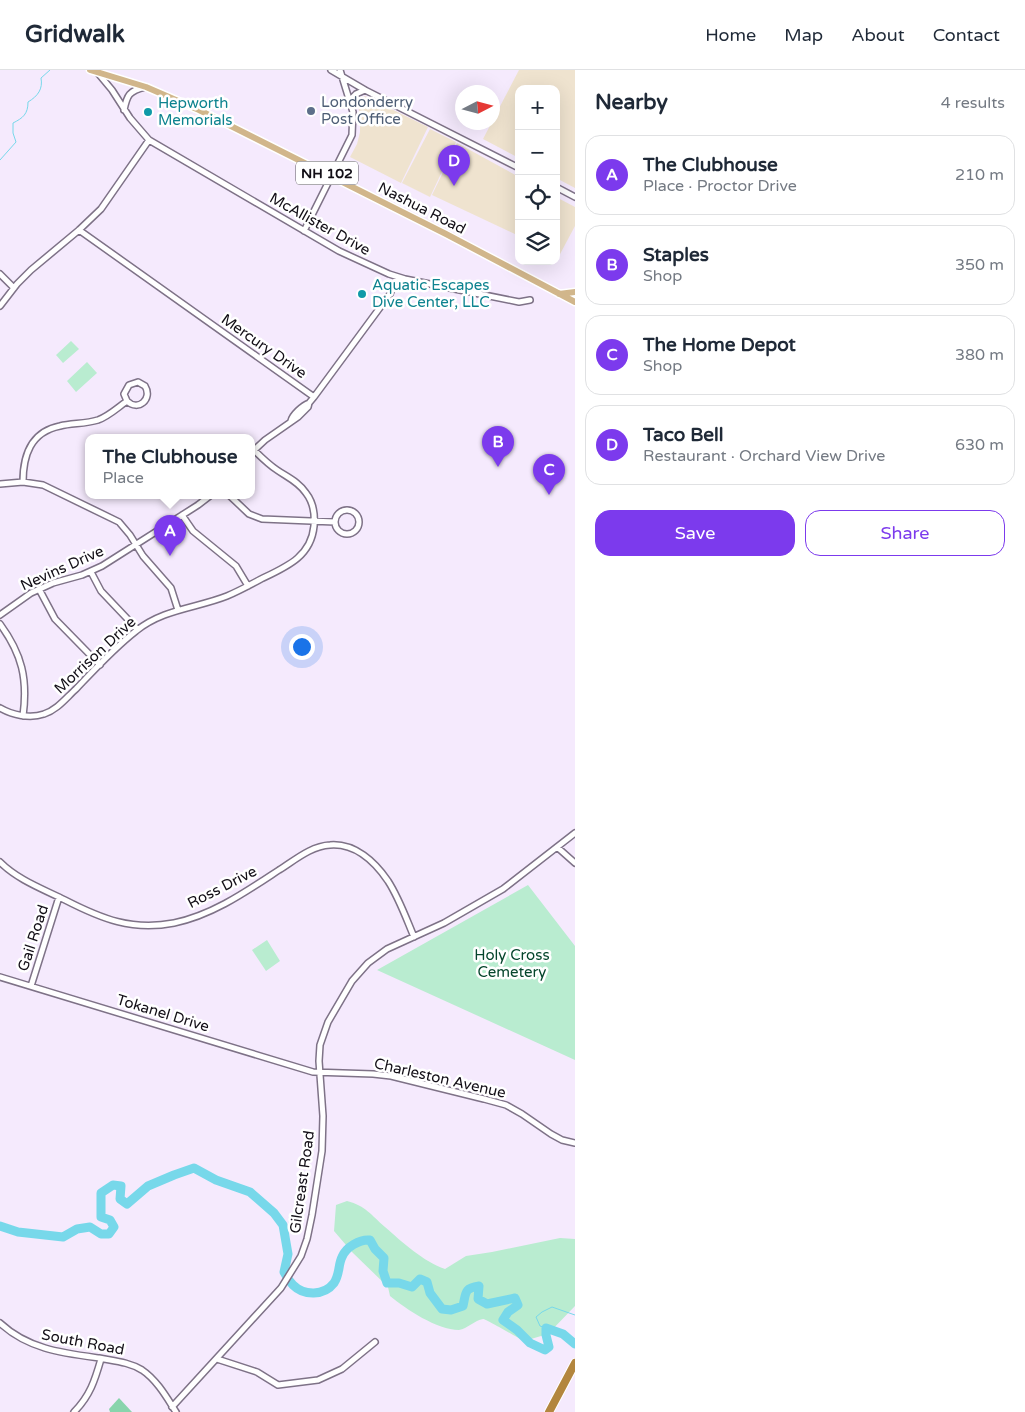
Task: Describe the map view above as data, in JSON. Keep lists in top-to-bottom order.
{
  "streets": {
    "main road": ["NH 102", "Nashua Road"],
    "street": [
      "McAllister Drive",
      "Mercury Drive",
      "Nevins Drive",
      "Morrison Drive",
      "Ross Drive",
      "Gail Road",
      "Tokanel Drive",
      "Charleston Avenue",
      "Gilcreast Road",
      "South Road"
    ]
  },
  "crossings": [
    ["Nashua Road", "McAllister Drive"],
    ["McAllister Drive", "Mercury Drive"],
    ["Ross Drive", "Gail Road"],
    ["Ross Drive", "Gilcreast Road"],
    ["Gail Road", "Tokanel Drive"],
    ["Tokanel Drive", "Charleston Avenue"],
    ["Tokanel Drive", "Gilcreast Road"],
    ["Charleston Avenue", "Gilcreast Road"],
    ["Gilcreast Road", "South Road"]
  ],
  "parks": ["Holy Cross Cemetery"],
  "places": ["Londonderry Post Office", "Hepworth Memorials", "Aquatic Escapes Dive Center, LLC"],
  "north": "right",
  "page": {
    "header": "Gridwalk",
    "nav": [
      "Home",
      "Map",
      "About",
      "Contact"
    ],
    "heading": ["Nearby", "4 results"],
    "map_buttons": ["+", "−"],
    "list": [
      {
        "mark": "A",
        "name": "The Clubhouse",
        "note": "Place · Proctor Drive",
        "value": "210 m"
      },
      {
        "mark": "B",
        "name": "Staples",
        "note": "Shop",
        "value": "350 m"
      },
      {
        "mark": "C",
        "name": "The Home Depot",
        "note": "Shop",
        "value": "380 m"
      },
      {
        "mark": "D",
        "name": "Taco Bell",
        "note": "Restaurant · Orchard View Drive",
        "value": "630 m"
      }
    ],
    "pins": [
      "D",
      "B",
      "C",
      "A"
    ],
    "popup": ["The Clubhouse", "Place"],
    "buttons": ["Save", "Share"]
  }
}
